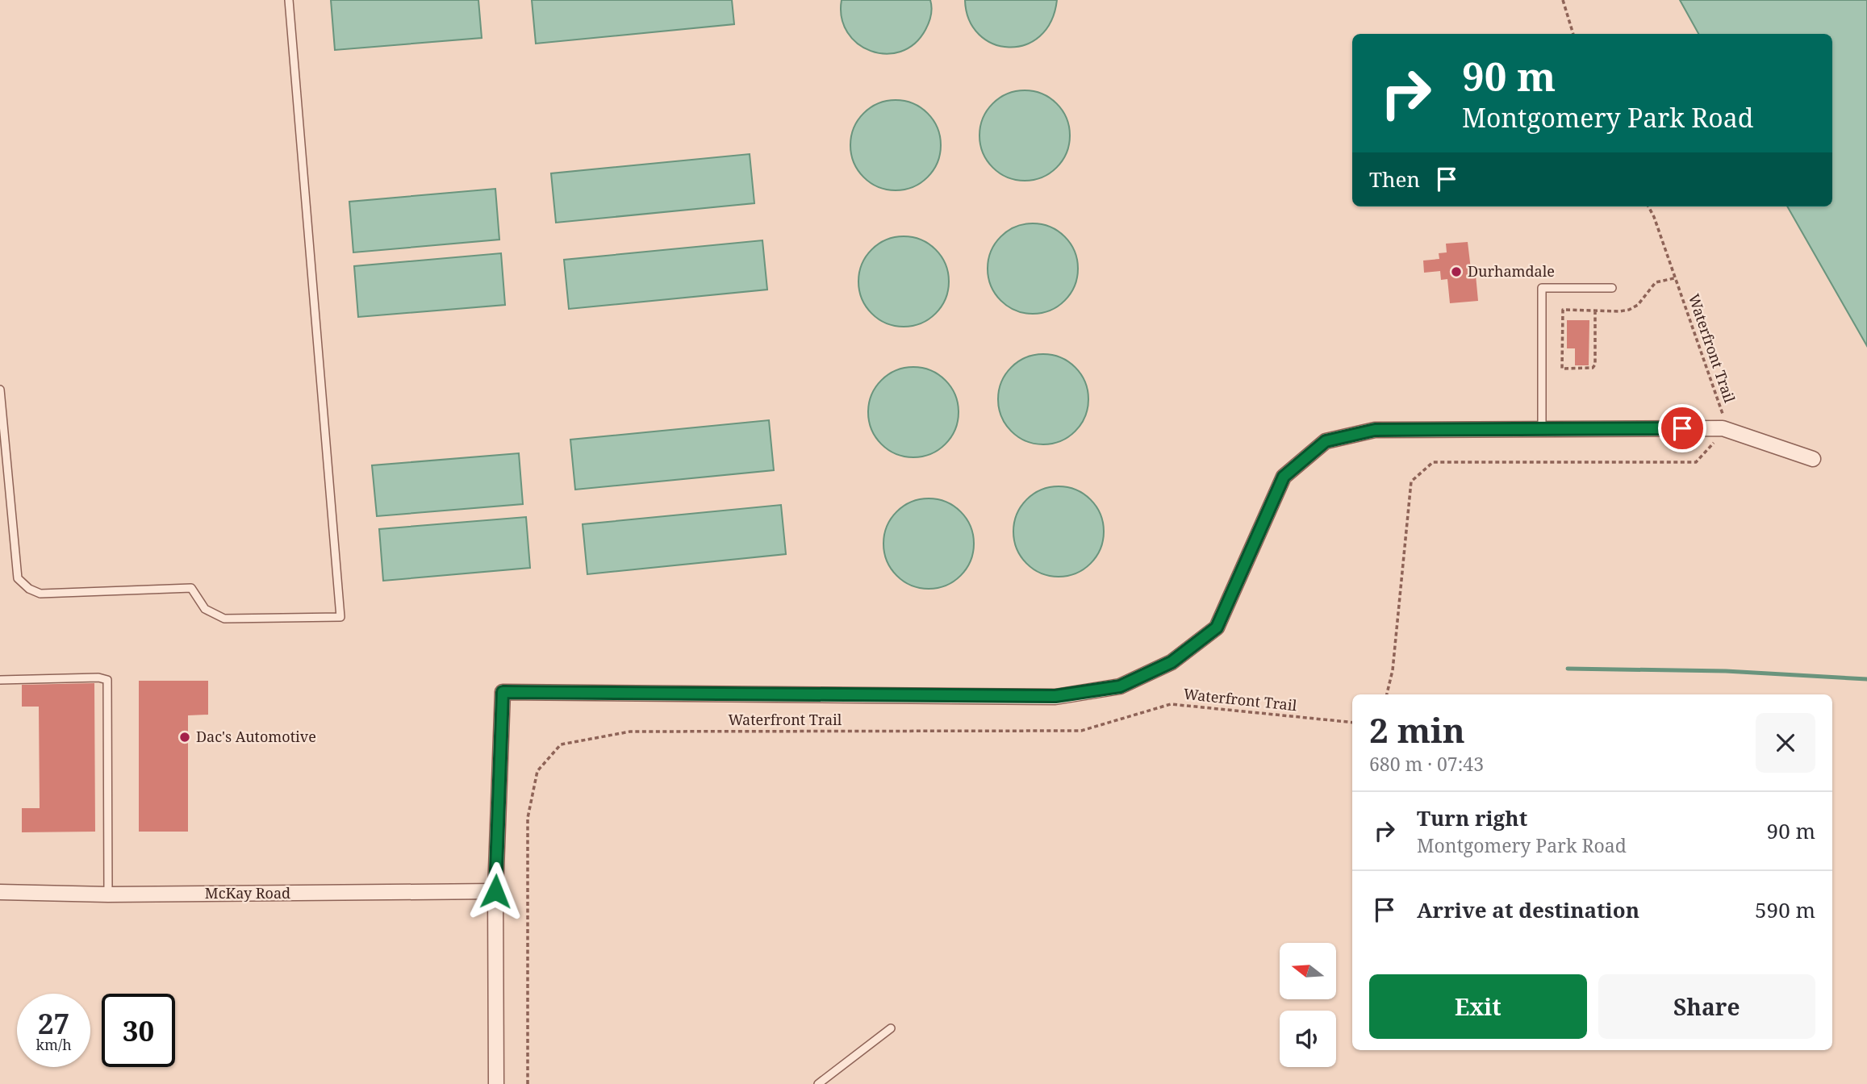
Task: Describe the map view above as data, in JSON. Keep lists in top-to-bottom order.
{
  "streets": {
    "street": ["McKay Road"],
    "path": ["Waterfront Trail"]
  },
  "places": ["Durhamdale", "Dac's Automotive"],
  "north": "left",
  "page": {
    "turn": ["90 m", "Montgomery Park Road"],
    "then": "Then",
    "heading": ["2 min", "680 m · 07:43"],
    "list": [
      {
        "name": "Turn right",
        "note": "Montgomery Park Road",
        "value": "90 m"
      },
      {
        "name": "Arrive at destination",
        "value": "590 m"
      }
    ],
    "buttons": ["Exit", "Share"],
    "speed": "27 km/h",
    "limit": "30"
  }
}
